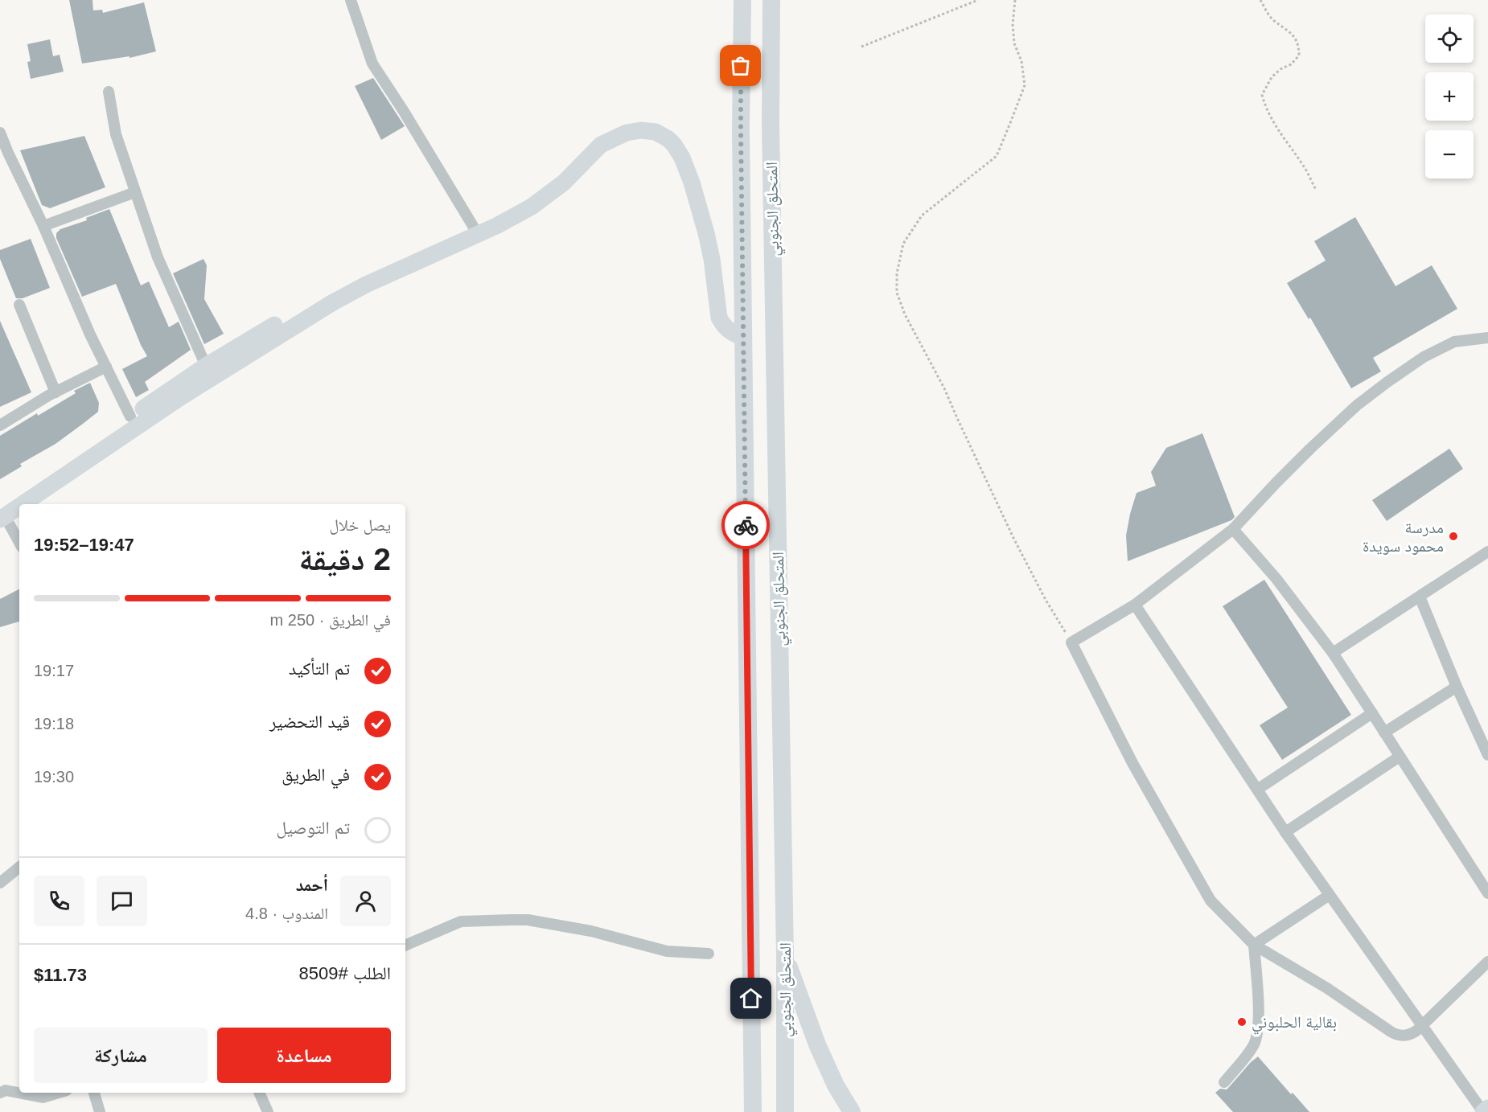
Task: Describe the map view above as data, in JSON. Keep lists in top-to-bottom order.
{
  "streets": {
    "highway": ["المتحلق الجنوبي"]
  },
  "places": ["مدرسة محمود سويدة", "بقالية الحلبوني"],
  "page": {
    "map_buttons": ["+", "−"],
    "heading": ["2 دقيقة", "يصل خلال", "19:47–19:52"],
    "panel": [
      "أحمد",
      "المندوب · 4.8",
      "الطلب #8509",
      "$11.73"
    ],
    "bar": "في الطريق · 250 m",
    "list": [
      ["تم التأكيد", "19:17"],
      ["قيد التحضير", "19:18"],
      ["في الطريق", "19:30"],
      "تم التوصيل"
    ],
    "buttons": ["مساعدة", "مشاركة"]
  }
}
